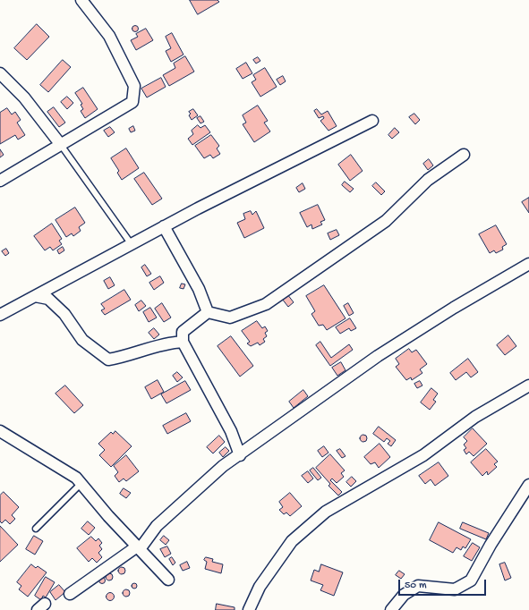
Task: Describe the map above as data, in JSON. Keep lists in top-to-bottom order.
{
  "scale_bar": "50 m"
}
